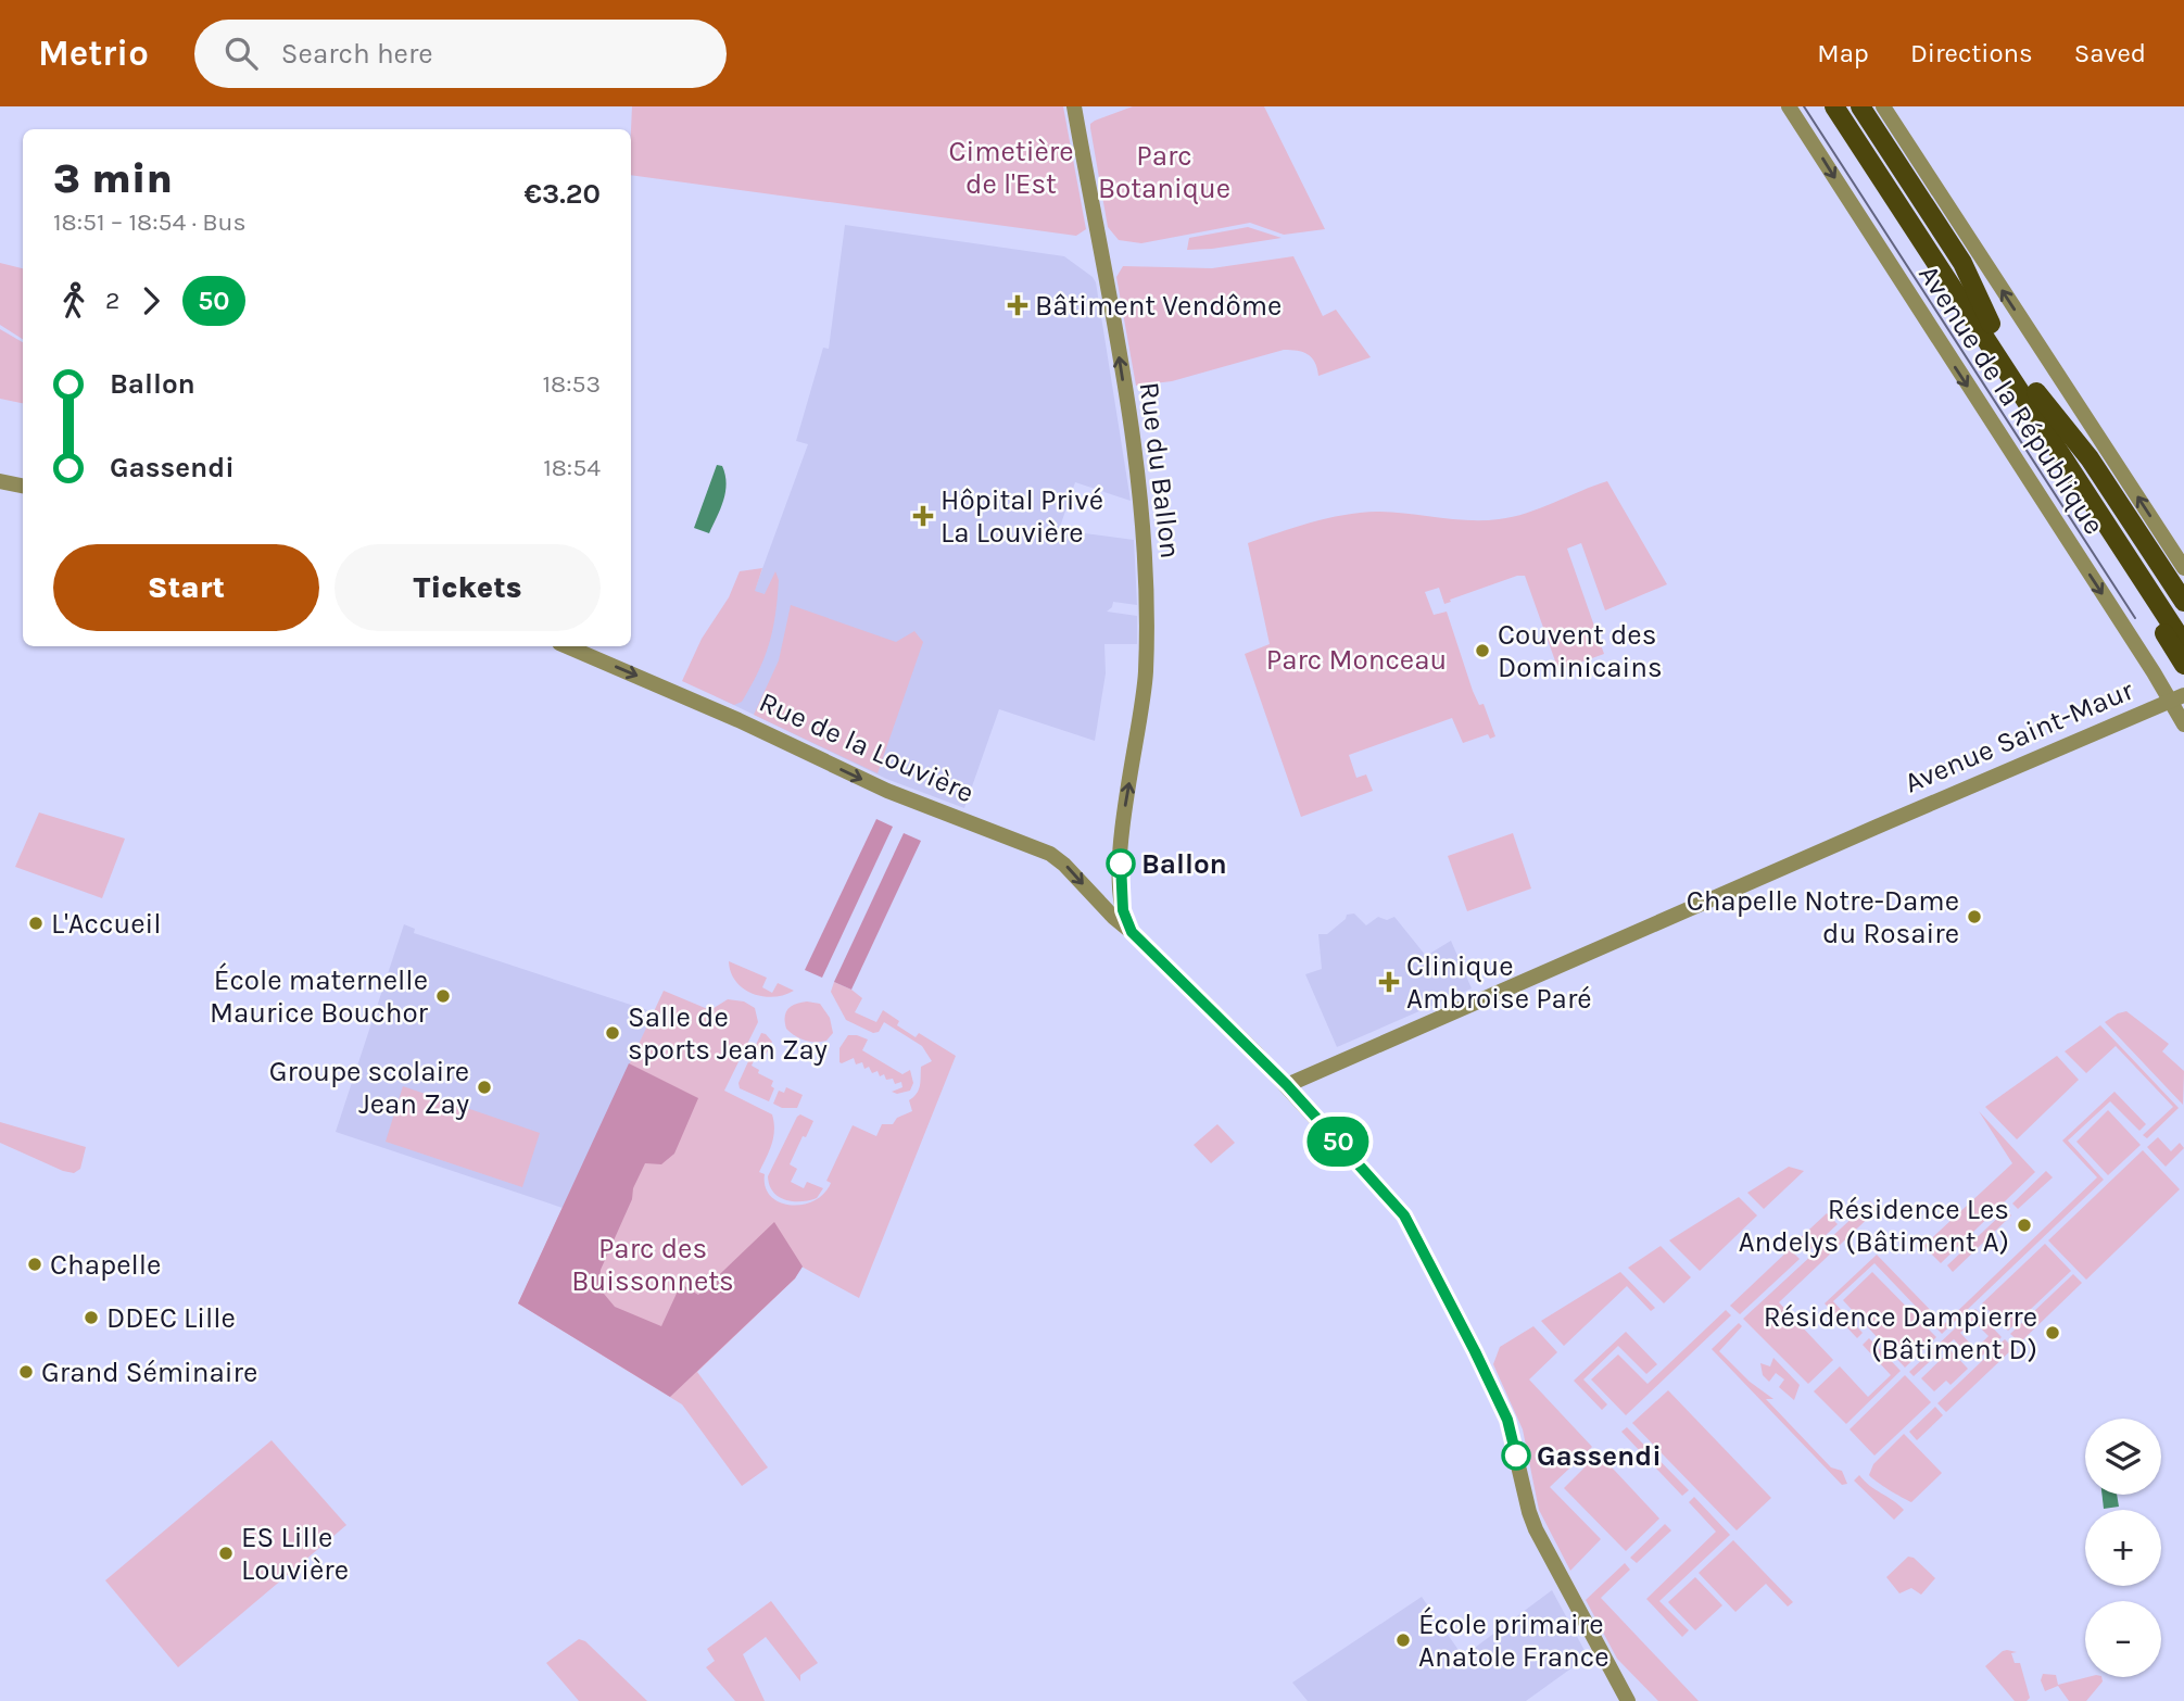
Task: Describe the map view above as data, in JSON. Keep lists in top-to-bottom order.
{
  "streets": {
    "main road": ["Avenue de la République"],
    "street": ["Rue du Ballon", "Avenue Saint-Maur", "Rue de la Louvière"]
  },
  "crossings": [
    ["Avenue de la République", "Avenue Saint-Maur"],
    ["Rue du Ballon", "Rue de la Louvière"],
    ["Avenue Saint-Maur", "Rue de la Louvière"]
  ],
  "one_way": ["Rue du Ballon", "Rue de la Louvière"],
  "parks": [
    "Cimetière de l'Est",
    "Parc Botanique",
    "Parc Monceau",
    "Parc des Buissonnets"
  ],
  "places": {
    "health": ["Bâtiment Vendôme", "Hôpital Privé La Louvière", "Clinique Ambroise Paré"],
    "other": [
      "Couvent des Dominicains",
      "Ballon",
      "Chapelle Notre-Dame du Rosaire",
      "L'Accueil",
      "École maternelle Maurice Bouchor",
      "Salle de sports Jean Zay",
      "Groupe scolaire Jean Zay",
      "Résidence Les Andelys (Bâtiment A)",
      "Chapelle",
      "DDEC Lille",
      "Résidence Dampierre (Bâtiment D)",
      "Grand Séminaire",
      "Gassendi",
      "ES Lille Louvière",
      "École primaire Anatole France"
    ]
  },
  "lines": ["bus line 50"],
  "page": {
    "header": "Metrio",
    "search": "Search here",
    "nav": ["Map", "Directions", "Saved"],
    "on_map": "50",
    "heading": ["3 min", "18:51 – 18:54 · Bus", "€3.20"],
    "legs": ["2", "50"],
    "list": [
      {
        "name": "Ballon",
        "value": "18:53"
      },
      {
        "name": "Gassendi",
        "value": "18:54"
      }
    ],
    "buttons": ["Start", "Tickets"],
    "map_buttons": ["+", "−"]
  }
}
